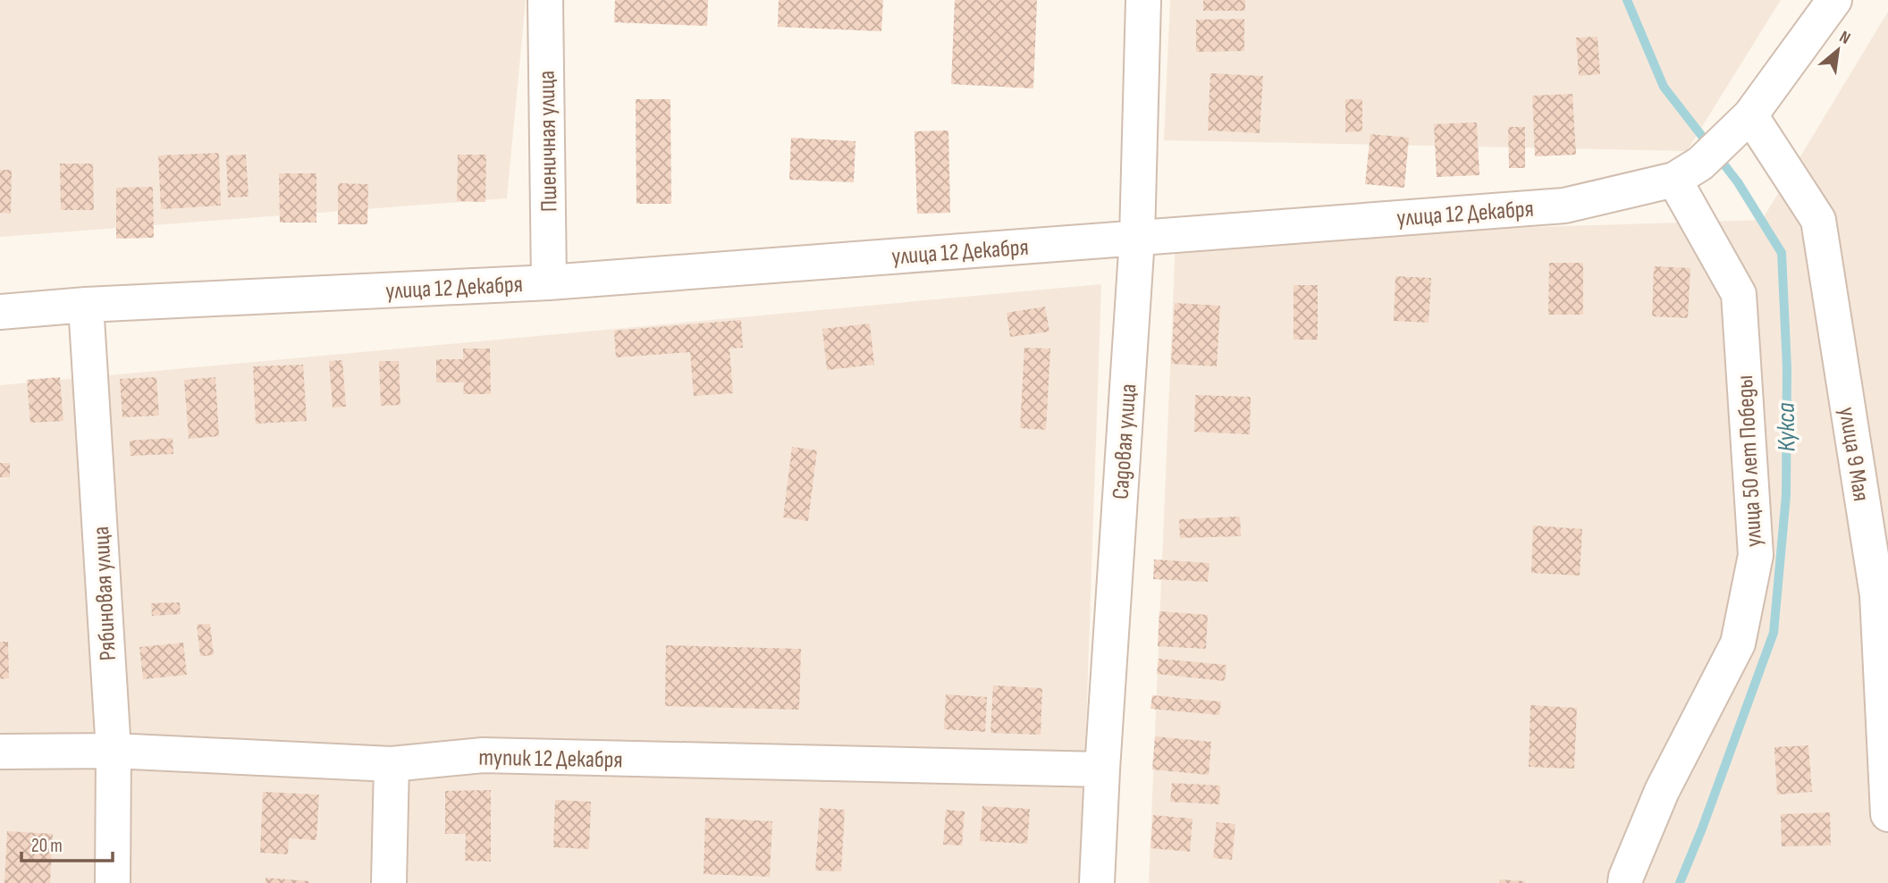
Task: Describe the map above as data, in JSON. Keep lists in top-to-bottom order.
{
  "streets": {
    "street": [
      "Пшеничная улица",
      "улица 12 Декабря",
      "Садовая улица",
      "улица 9 Мая",
      "улица 50 лет Победы",
      "Рябиновая улица",
      "тупик 12 Декабря"
    ]
  },
  "crossings": [
    ["Пшеничная улица", "улица 12 Декабря"],
    ["улица 12 Декабря", "Садовая улица"],
    ["улица 12 Декабря", "улица 9 Мая"],
    ["улица 12 Декабря", "улица 50 лет Победы"],
    ["улица 12 Декабря", "Рябиновая улица"],
    ["Садовая улица", "тупик 12 Декабря"],
    ["Рябиновая улица", "тупик 12 Декабря"]
  ],
  "water": ["Кукса"],
  "scale_bar": "20 m",
  "north": "top right"
}
